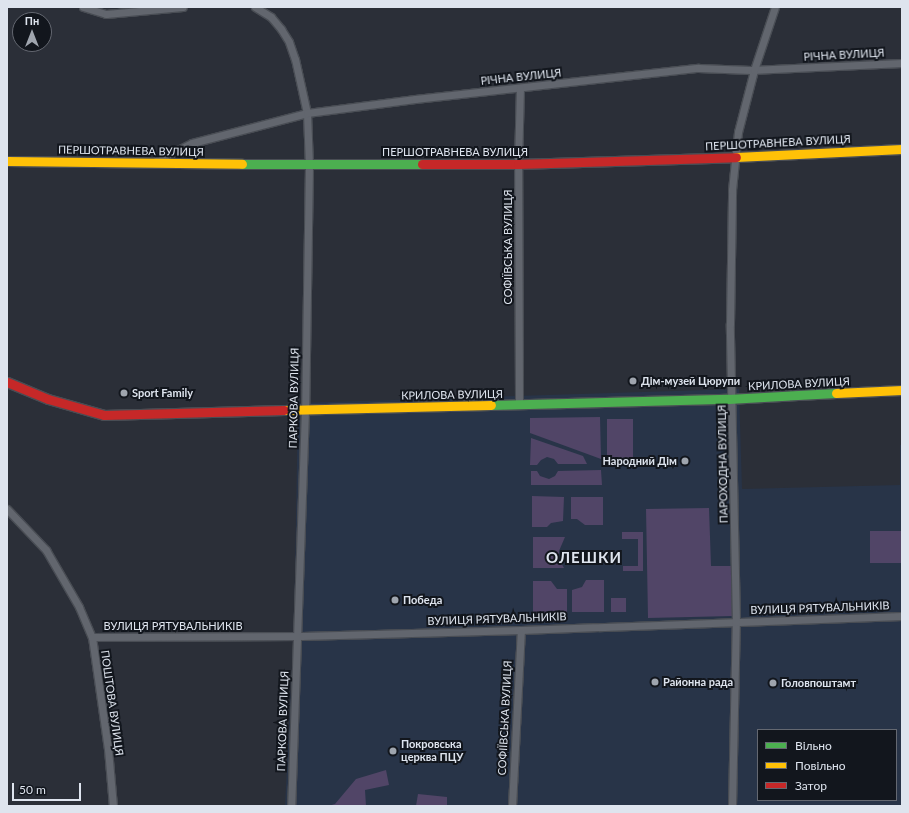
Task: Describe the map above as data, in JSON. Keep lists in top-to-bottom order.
{
  "streets": {
    "street": [
      "РІЧНА ВУЛИЦЯ",
      "ПЕРШОТРАВНЕВА ВУЛИЦЯ",
      "СОФІЇВСЬКА ВУЛИЦЯ",
      "КРИЛОВА ВУЛИЦЯ",
      "ПАРКОВА ВУЛИЦЯ",
      "ПАРОХОДНА ВУЛИЦЯ",
      "ВУЛИЦЯ РЯТУВАЛЬНИКІВ",
      "ПОШТОВА ВУЛИЦЯ"
    ]
  },
  "crossings": [
    ["РІЧНА ВУЛИЦЯ", "ПЕРШОТРАВНЕВА ВУЛИЦЯ"],
    ["РІЧНА ВУЛИЦЯ", "СОФІЇВСЬКА ВУЛИЦЯ"],
    ["РІЧНА ВУЛИЦЯ", "ПАРКОВА ВУЛИЦЯ"],
    ["РІЧНА ВУЛИЦЯ", "ПАРОХОДНА ВУЛИЦЯ"],
    ["ПЕРШОТРАВНЕВА ВУЛИЦЯ", "СОФІЇВСЬКА ВУЛИЦЯ"],
    ["ПЕРШОТРАВНЕВА ВУЛИЦЯ", "ПАРКОВА ВУЛИЦЯ"],
    ["ПЕРШОТРАВНЕВА ВУЛИЦЯ", "ПАРОХОДНА ВУЛИЦЯ"],
    ["СОФІЇВСЬКА ВУЛИЦЯ", "КРИЛОВА ВУЛИЦЯ"],
    ["СОФІЇВСЬКА ВУЛИЦЯ", "ВУЛИЦЯ РЯТУВАЛЬНИКІВ"],
    ["КРИЛОВА ВУЛИЦЯ", "ПАРКОВА ВУЛИЦЯ"],
    ["КРИЛОВА ВУЛИЦЯ", "ПАРОХОДНА ВУЛИЦЯ"],
    ["ПАРКОВА ВУЛИЦЯ", "ВУЛИЦЯ РЯТУВАЛЬНИКІВ"],
    ["ПАРОХОДНА ВУЛИЦЯ", "ВУЛИЦЯ РЯТУВАЛЬНИКІВ"],
    ["ВУЛИЦЯ РЯТУВАЛЬНИКІВ", "ПОШТОВА ВУЛИЦЯ"]
  ],
  "districts": ["ОЛЕШКИ"],
  "places": [
    "Дім-музей Цюрупи",
    "Sport Family",
    "Народний Дім",
    "Победа",
    "Районна рада",
    "Головпоштамт",
    "Покровська церква ПЦУ"
  ],
  "legend": ["Вільно", "Повільно", "Затор"],
  "scale_bar": "50 m",
  "north": "top"
}
